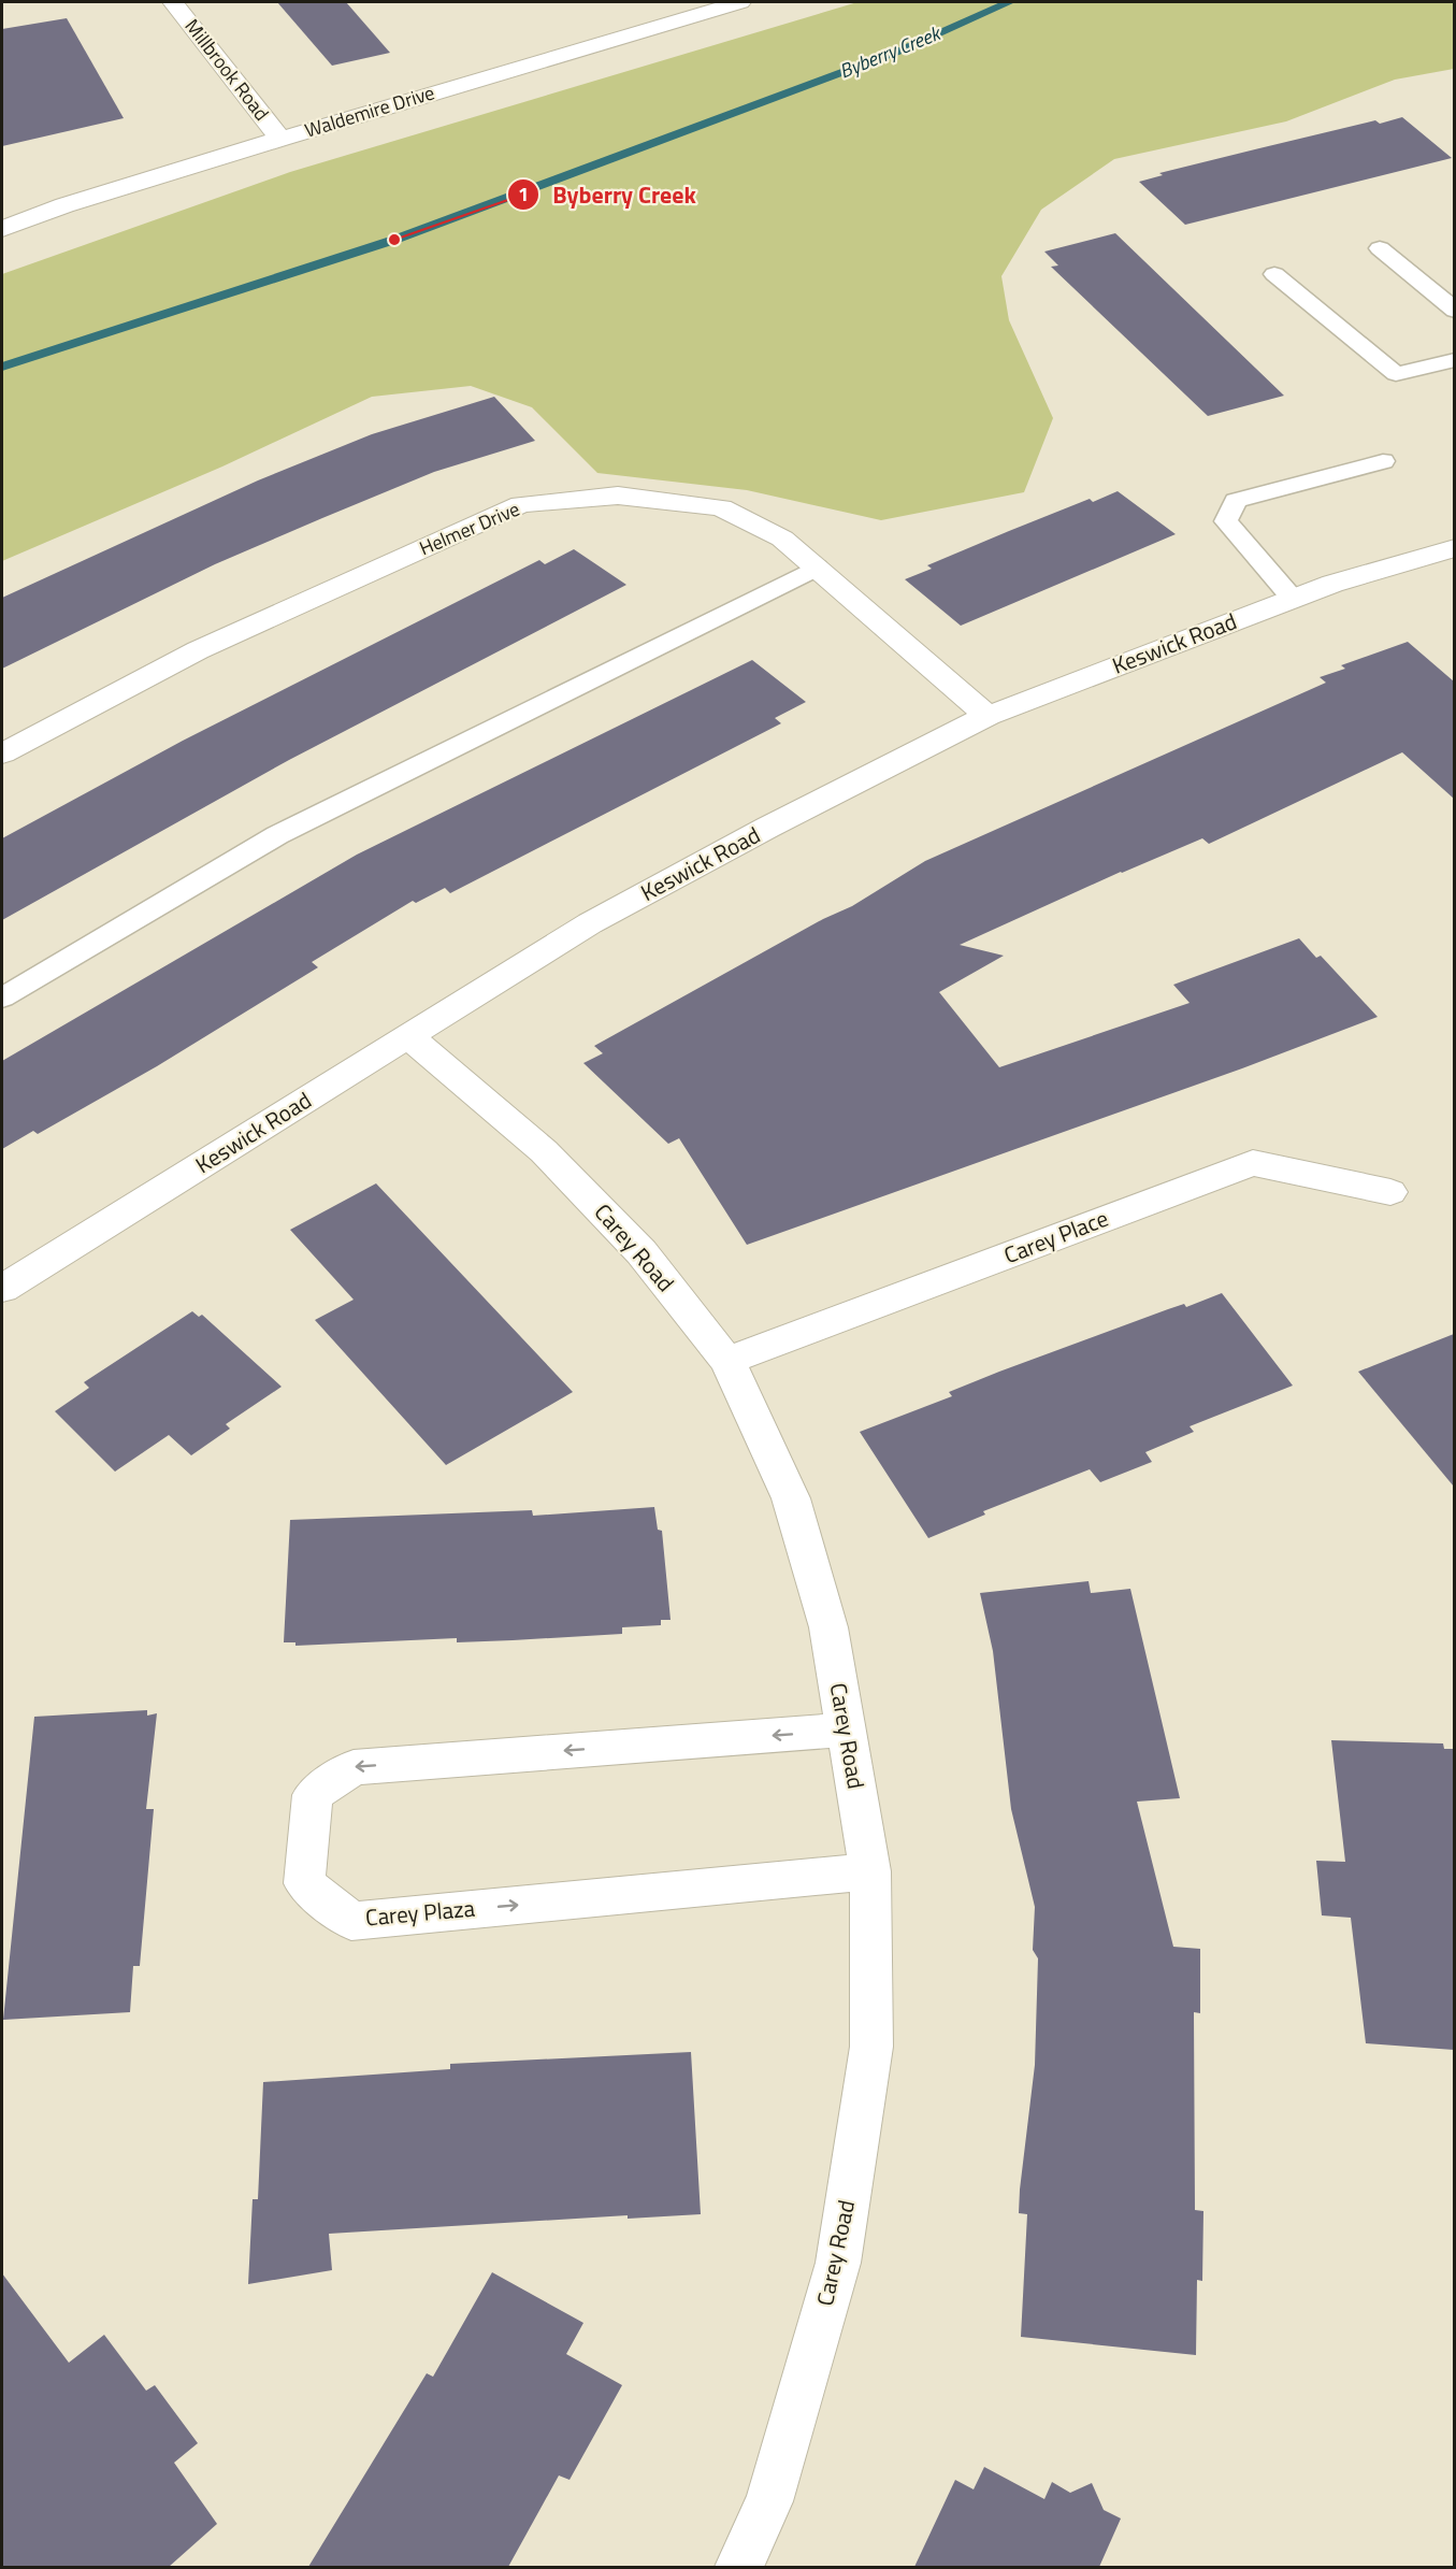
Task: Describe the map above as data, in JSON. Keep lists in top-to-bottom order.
{
  "streets": {
    "street": [
      "Millbrook Road",
      "Waldemire Drive",
      "Helmer Drive",
      "Keswick Road",
      "Carey Place",
      "Carey Road",
      "Carey Plaza"
    ]
  },
  "crossings": [
    ["Millbrook Road", "Waldemire Drive"],
    ["Helmer Drive", "Keswick Road"],
    ["Keswick Road", "Carey Road"],
    ["Carey Place", "Carey Road"],
    ["Carey Road", "Carey Plaza"]
  ],
  "water": ["Byberry Creek"],
  "places": ["Byberry Creek"]
}
